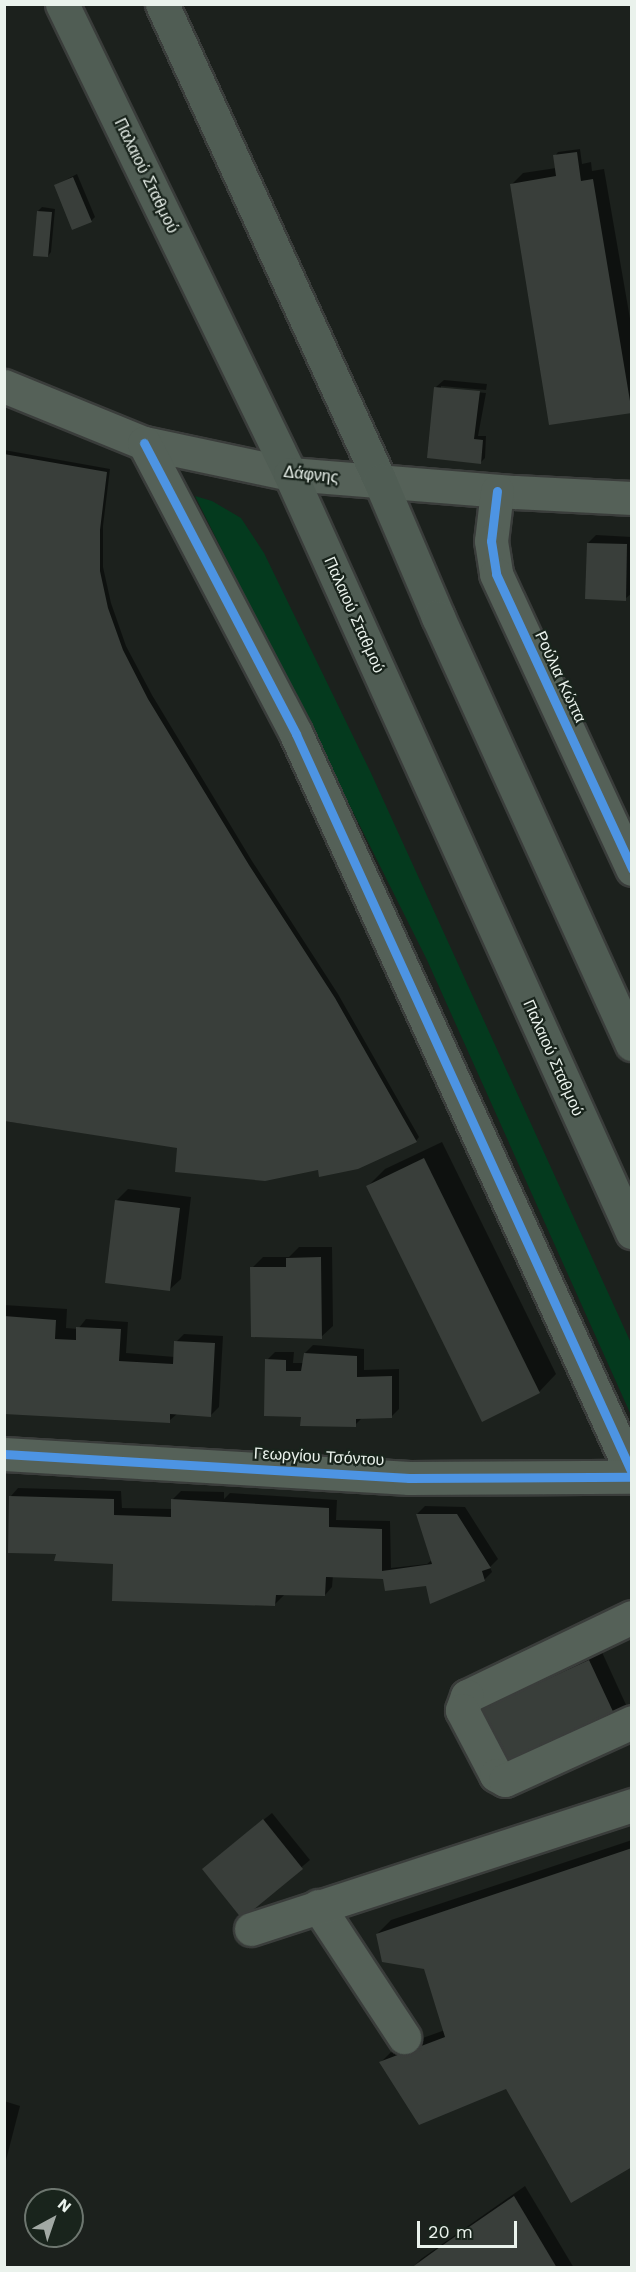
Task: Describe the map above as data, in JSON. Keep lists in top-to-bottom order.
{
  "streets": {
    "highway": ["Παλαιού Σταθμού"],
    "street": ["Δάφνης", "Ρούλια Κώττα", "Γεωργίου Τσόντου"]
  },
  "crossings": [
    ["Παλαιού Σταθμού", "Δάφνης"],
    ["Δάφνης", "Ρούλια Κώττα"]
  ],
  "scale_bar": "20 m",
  "north": "top right"
}
